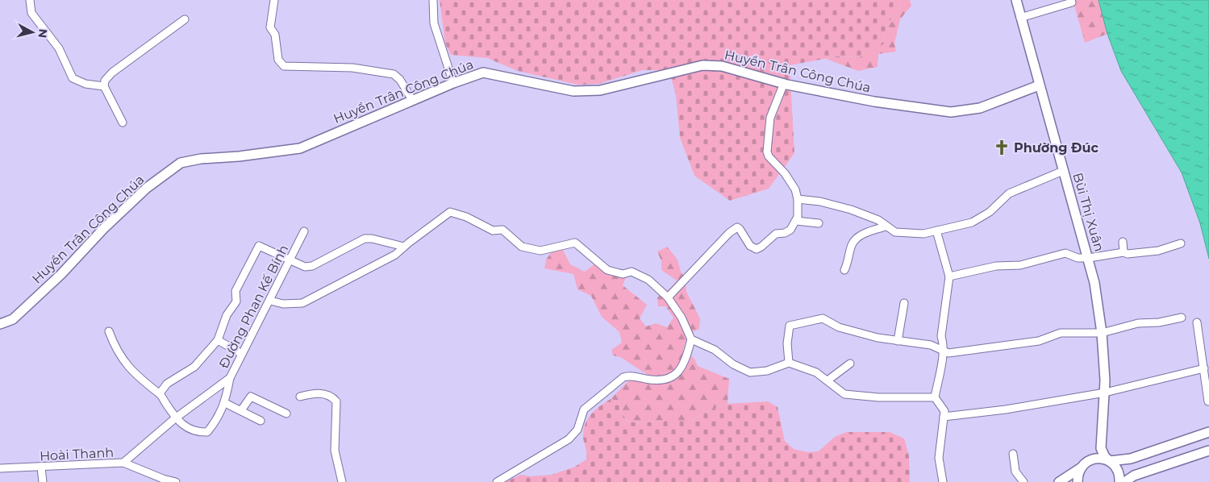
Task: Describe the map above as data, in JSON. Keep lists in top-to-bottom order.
{
  "streets": {
    "street": [
      "Huyền Trân Công Chúa",
      "Bùi Thị Xuân",
      "Đường Phan Kế Bính",
      "Hoài Thanh"
    ]
  },
  "crossings": [
    ["Huyền Trân Công Chúa", "Bùi Thị Xuân"],
    ["Đường Phan Kế Bính", "Hoài Thanh"]
  ],
  "places": {
    "church": ["Phường Đúc"]
  },
  "north": "right"
}
